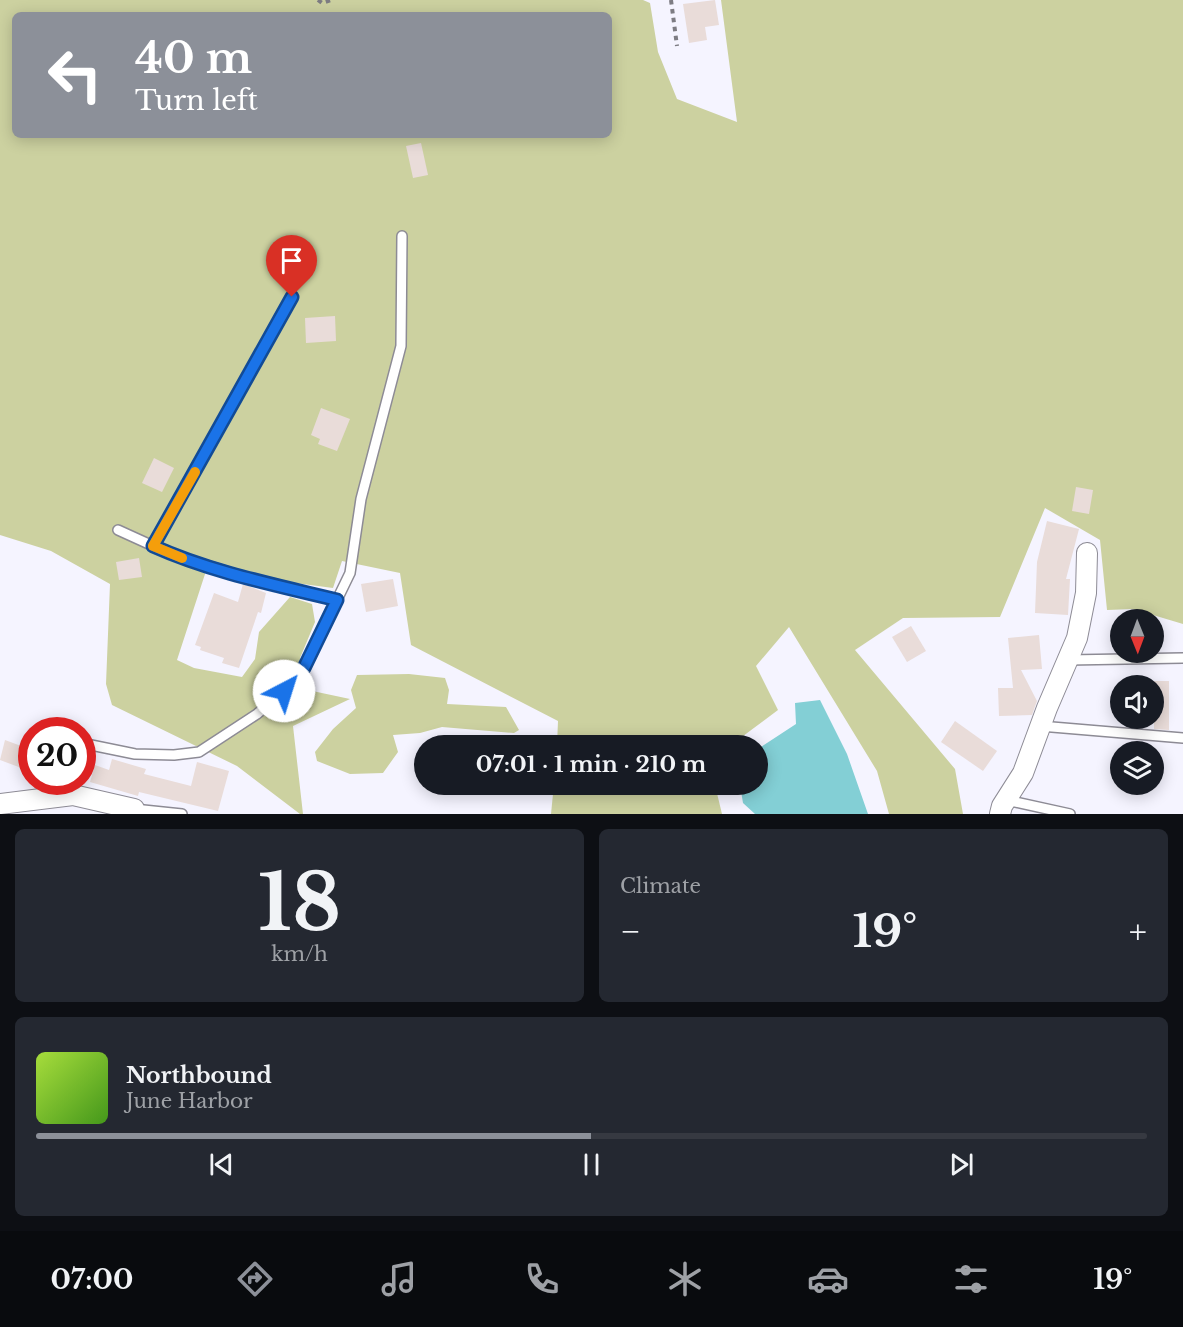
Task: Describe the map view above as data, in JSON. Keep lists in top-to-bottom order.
{
  "north": "bottom",
  "page": {
    "turn": ["40 m", "Turn left"],
    "limit": "20",
    "trip": "07:01 · 1 min · 210 m",
    "tile": [
      ["18", "km/h"],
      "Climate"
    ],
    "heat": ["−", "19°", "+"],
    "song": ["Northbound", "June Harbor"],
    "tabs": ["07:00", "19°"]
  }
}
